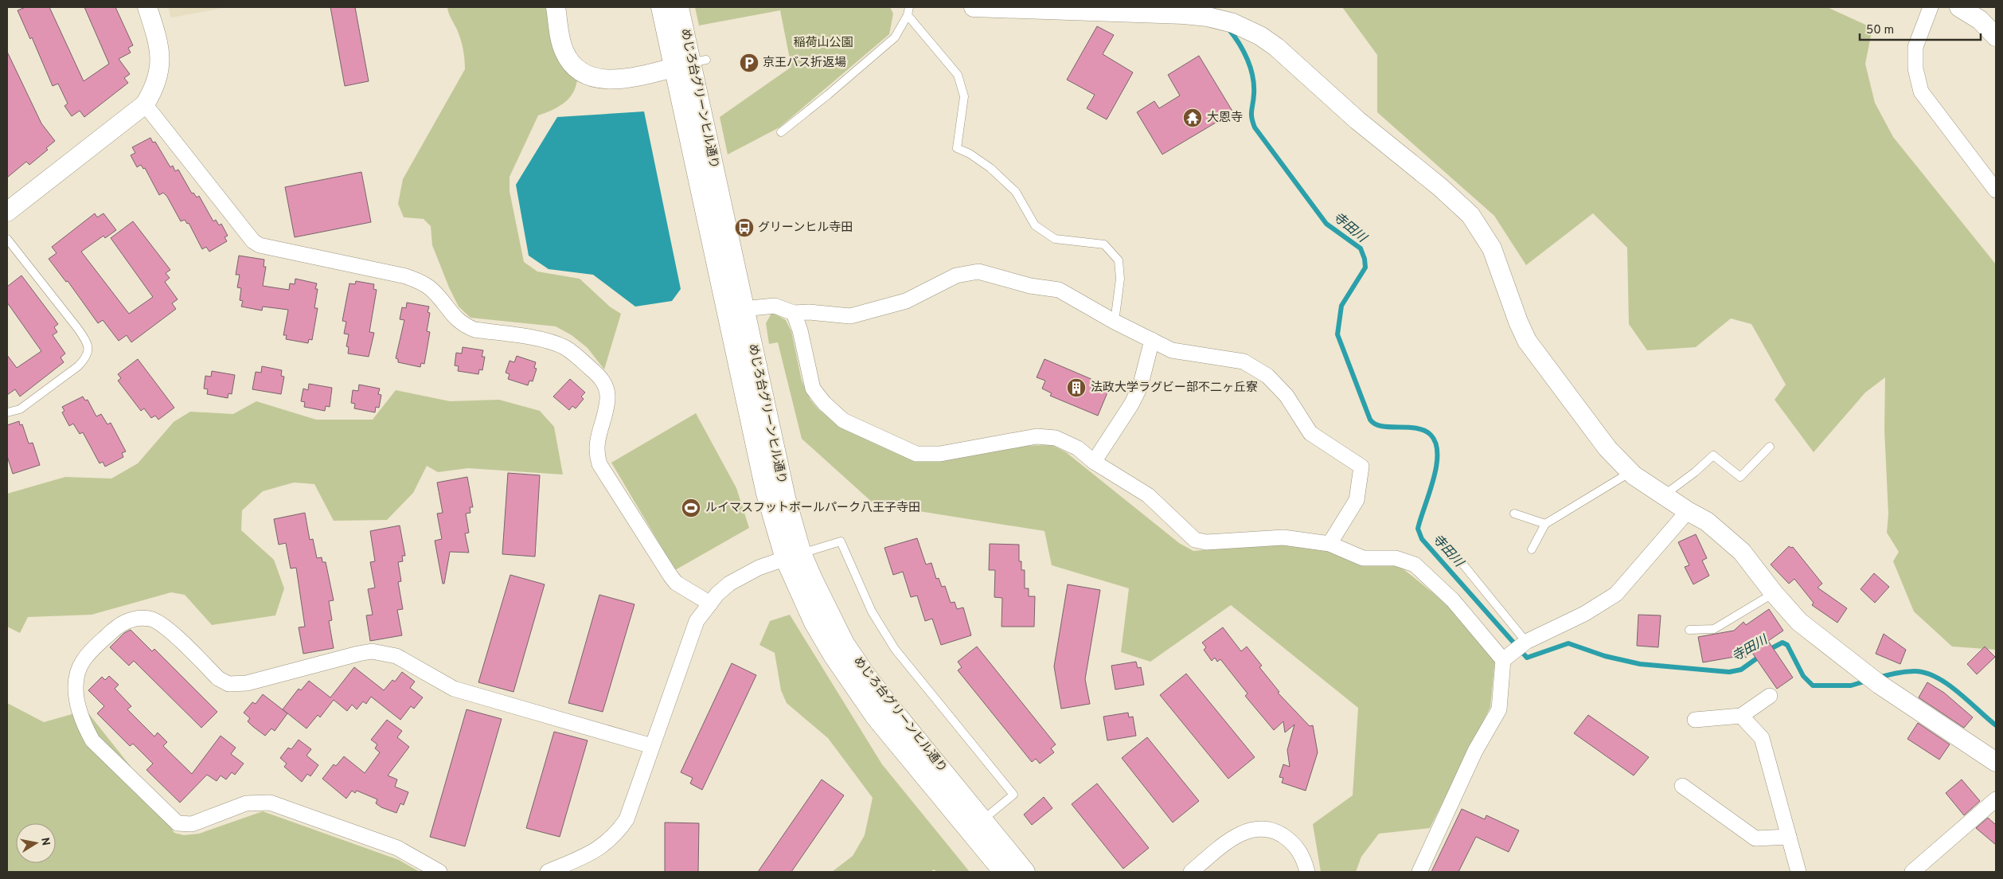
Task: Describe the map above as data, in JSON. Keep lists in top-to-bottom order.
{
  "streets": {
    "street": ["めじろ台グリーンヒル通り"]
  },
  "water": ["寺田川"],
  "parks": ["稲荷山公園"],
  "places": {
    "parking": ["京王バス折返場"],
    "temple": ["大恩寺"],
    "bus stop": ["グリーンヒル寺田"],
    "building": ["法政大学ラグビー部不二ヶ丘寮"],
    "sports": ["ルイマスフットボールパーク八王子寺田"]
  },
  "scale_bar": "50 m",
  "north": "right"
}
